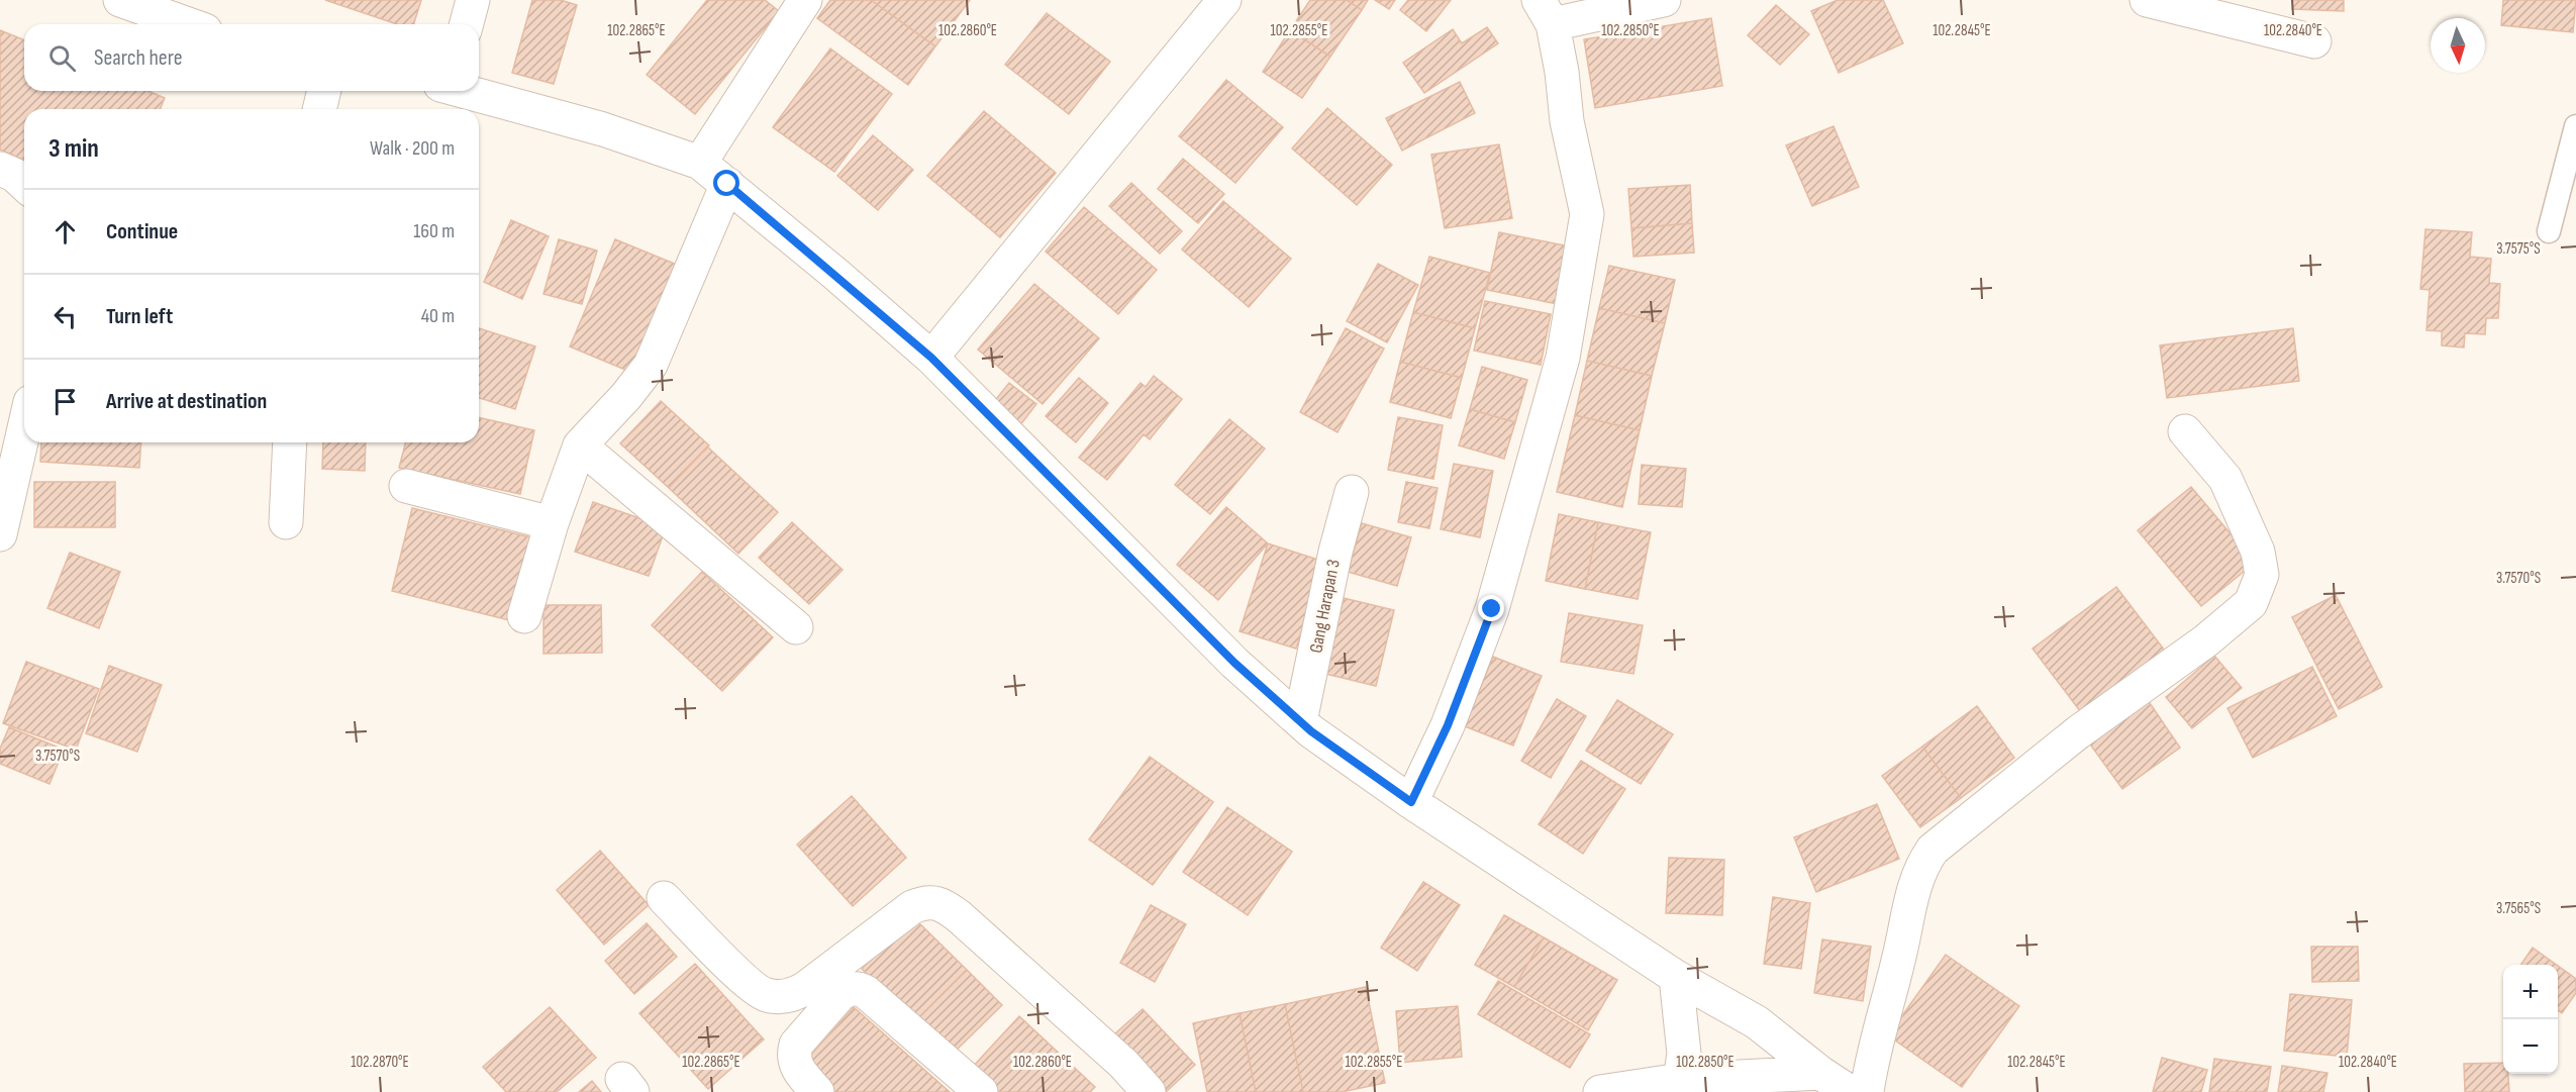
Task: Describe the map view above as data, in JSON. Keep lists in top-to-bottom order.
{
  "streets": {
    "street": ["Gang Harapan 3"]
  },
  "north": "bottom",
  "page": {
    "search": "Search here",
    "heading": ["3 min", "Walk · 200 m"],
    "list": [
      ["Continue", "160 m"],
      ["Turn left", "40 m"],
      "Arrive at destination"
    ],
    "map_buttons": ["+", "−"]
  },
  "coordinates": [
    "102.2865°E",
    "102.2860°E",
    "102.2855°E",
    "102.2850°E",
    "102.2845°E",
    "102.2840°E",
    "3.7575°S",
    "3.7570°S",
    "3.7565°S",
    "102.2870°E"
  ]
}
